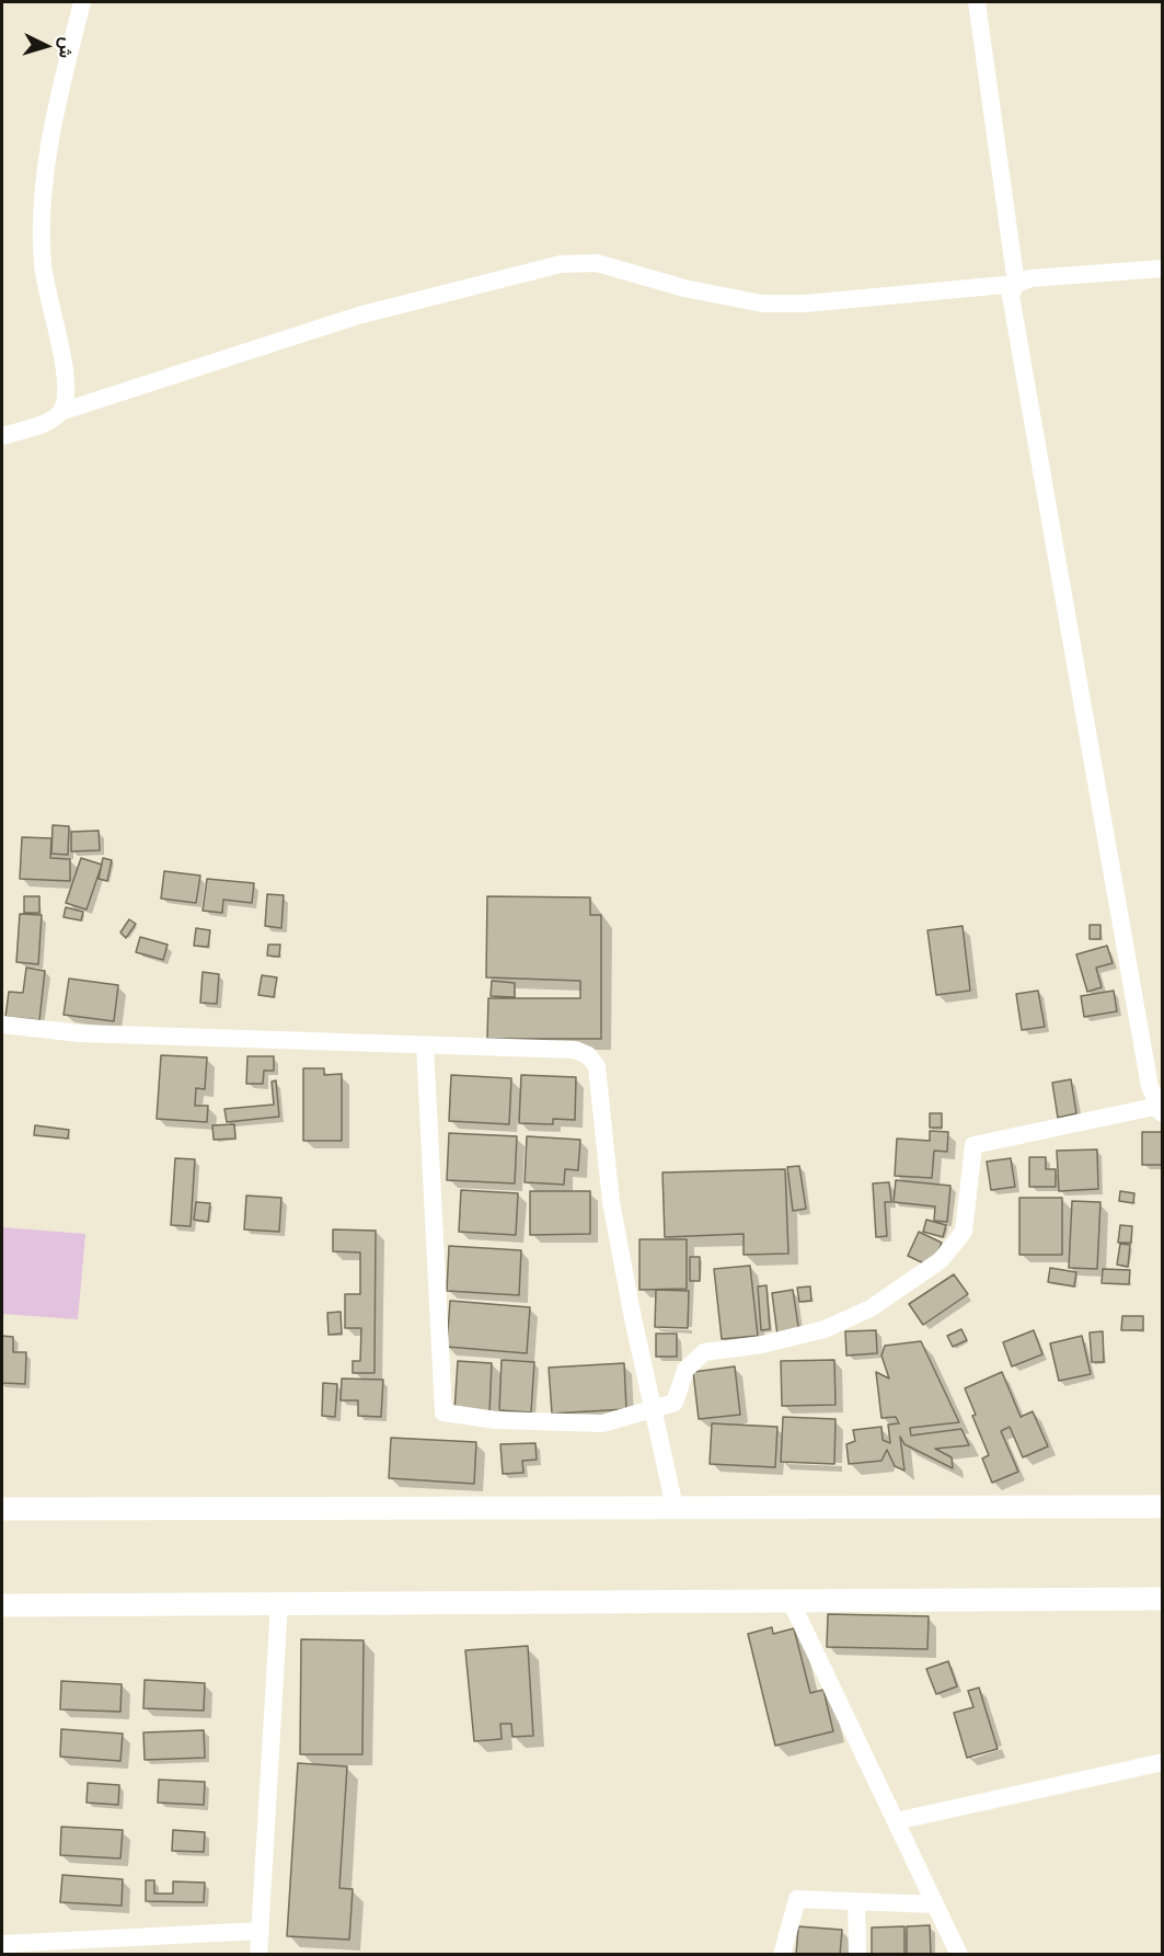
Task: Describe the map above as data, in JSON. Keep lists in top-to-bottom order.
{
  "north": "right"
}
